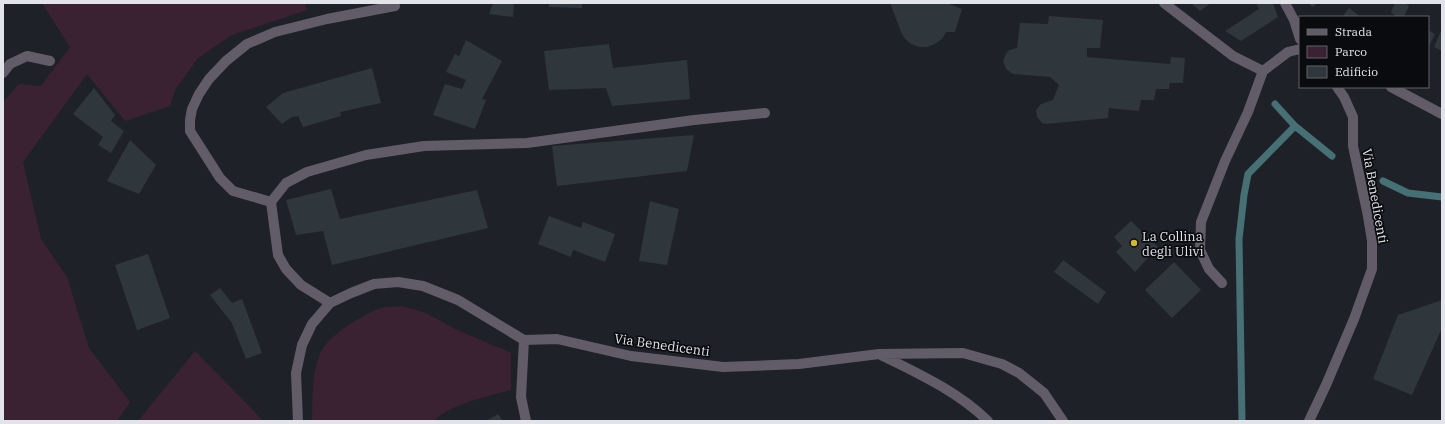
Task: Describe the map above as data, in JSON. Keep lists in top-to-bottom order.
{
  "streets": {
    "street": ["Via Benedicenti"]
  },
  "places": ["La Collina degli Ulivi"],
  "legend": ["Strada", "Parco", "Edificio"]
}
